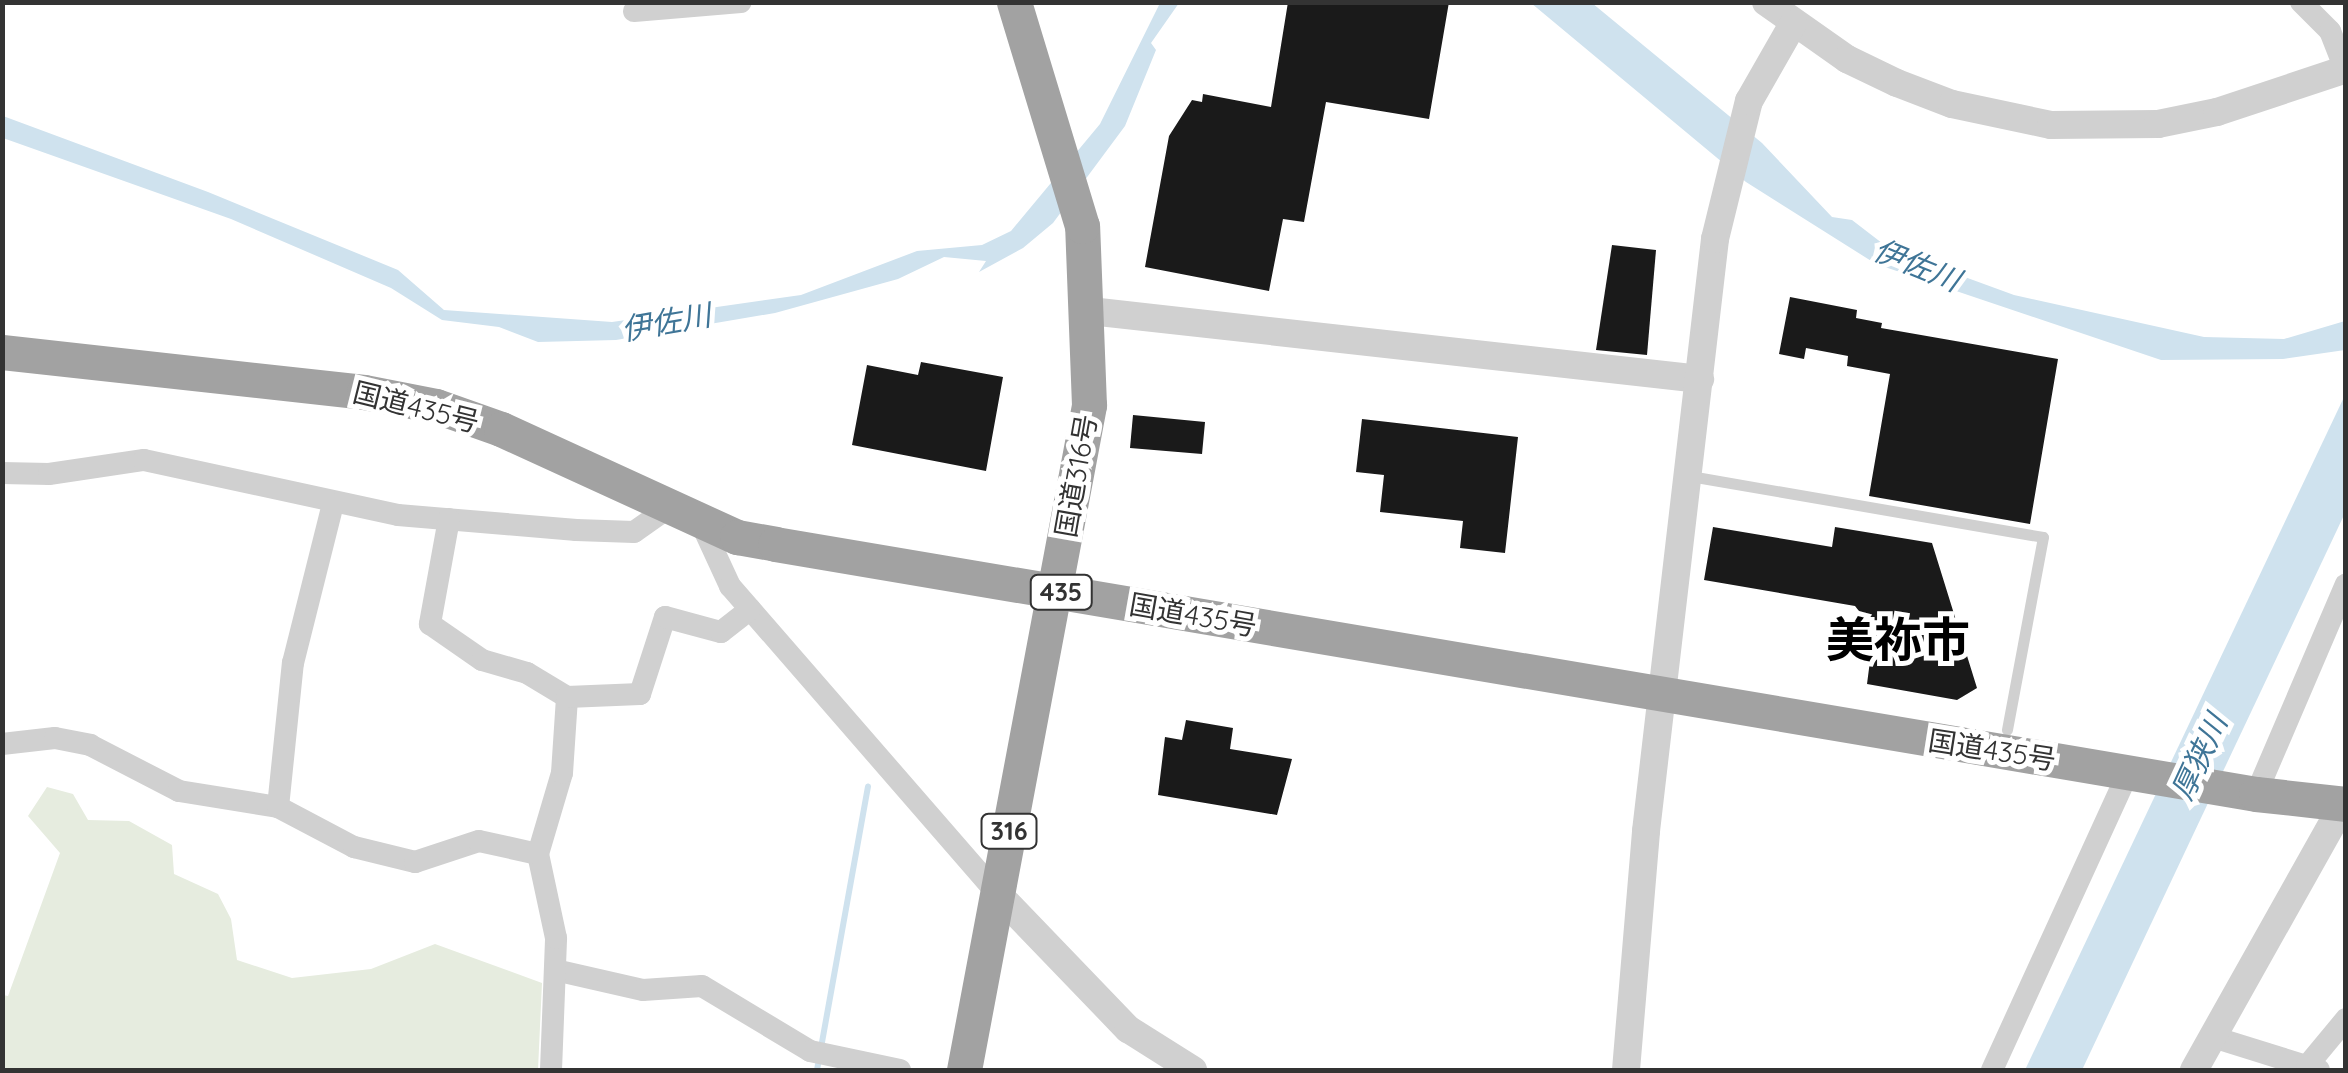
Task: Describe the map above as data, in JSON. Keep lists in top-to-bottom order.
{
  "streets": {
    "highway": [
      "国道435号",
      "国道316号",
      "435",
      "316"
    ]
  },
  "crossings": [
    ["国道435号", "国道316号"]
  ],
  "districts": ["美祢市"],
  "water": ["伊佐川", "厚狭川"]
}
